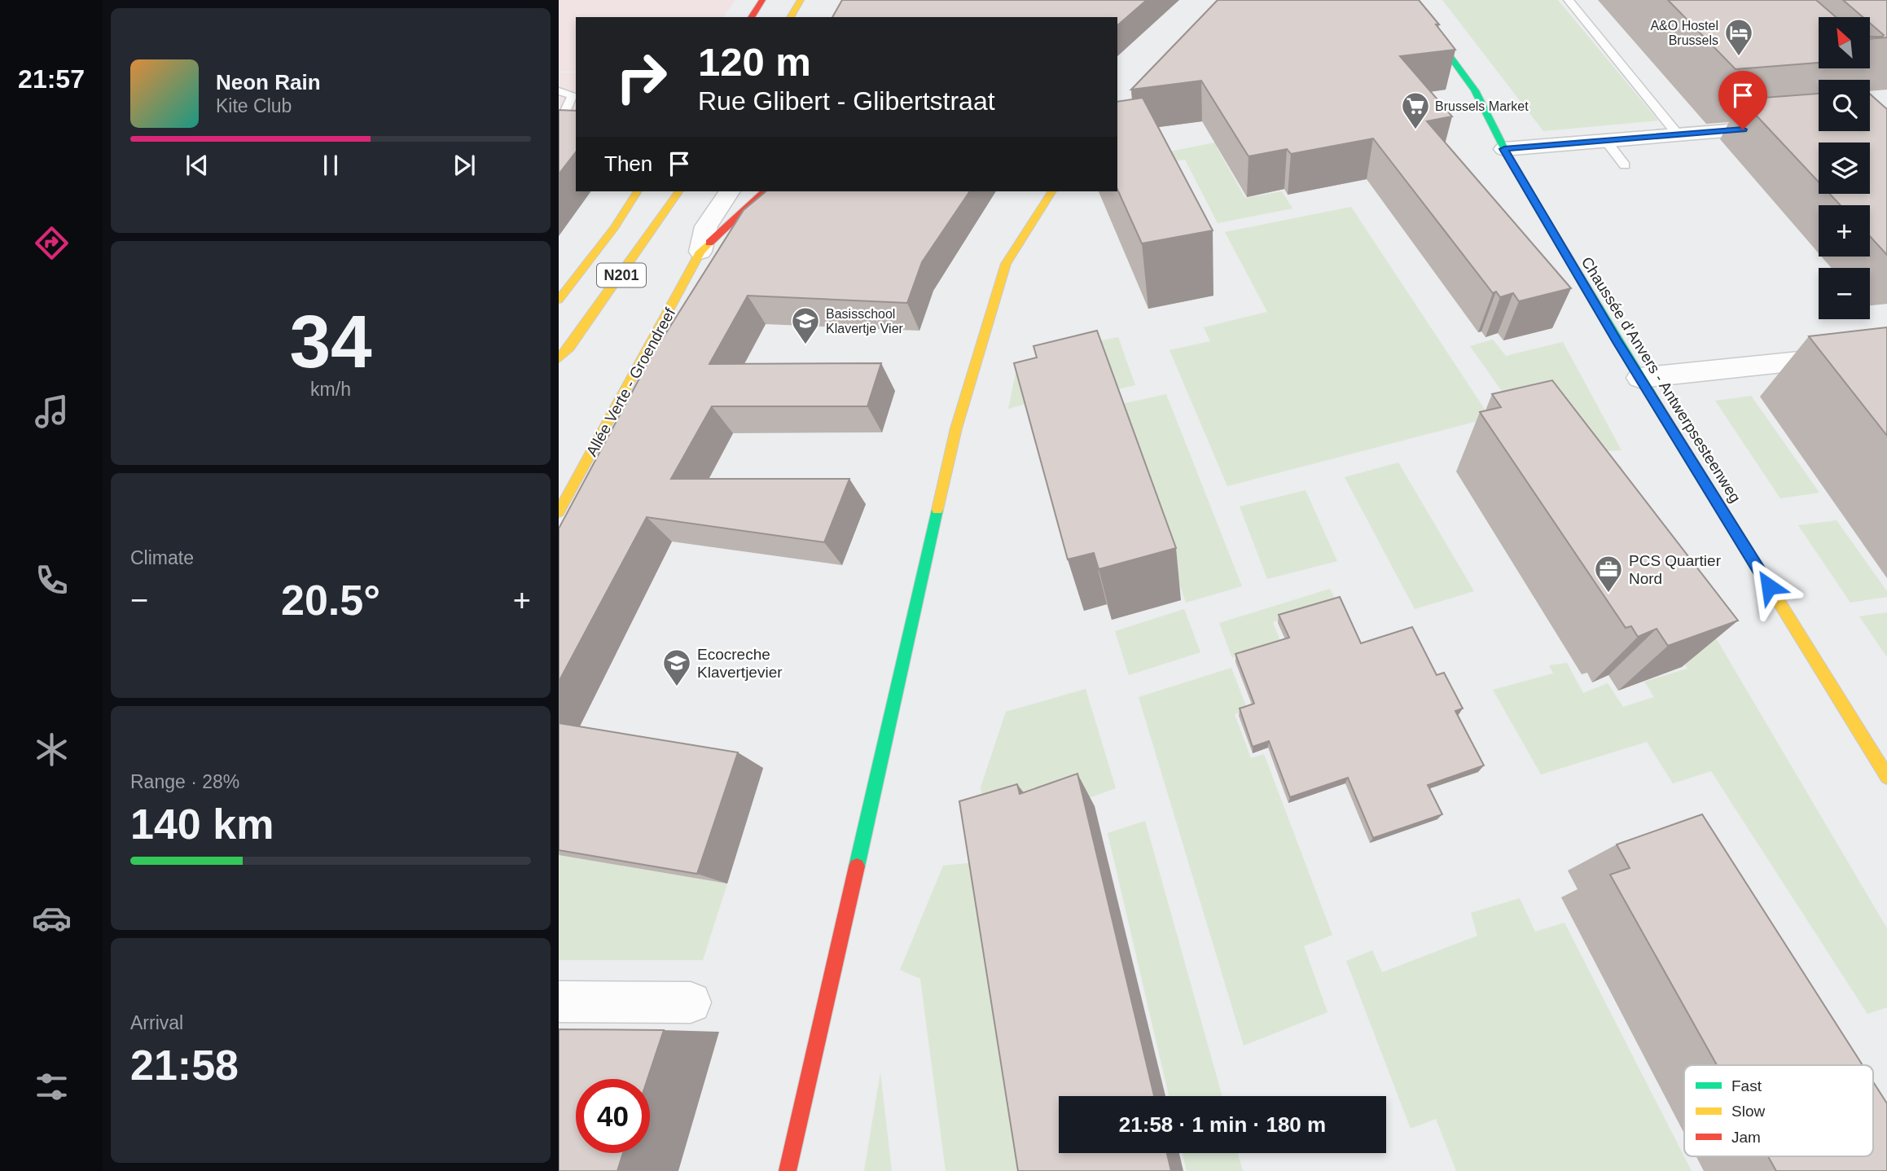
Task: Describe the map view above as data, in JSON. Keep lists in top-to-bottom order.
{
  "streets": {
    "street": ["N201", "Chaussée d'Anvers - Antwerpsesteenweg", "Allée Verte - Groendreef"]
  },
  "places": {
    "hotel": ["A&O Hostel Brussels"],
    "supermarket": ["Brussels Market"],
    "school or university": ["Basisschool Klavertje Vier", "Ecocreche Klavertjevier"],
    "office": ["PCS Quartier Nord"]
  },
  "legend": ["Fast", "Slow", "Jam"],
  "north": "top left",
  "page": {
    "tabs": "21:57",
    "map_buttons": ["+", "−"],
    "turn": ["120 m", "Rue Glibert - Glibertstraat"],
    "song": ["Neon Rain", "Kite Club"],
    "then": "Then",
    "tile": [
      ["34", "km/h"],
      "Climate",
      ["Range · 28%", "140 km"],
      ["Arrival", "21:58"]
    ],
    "heat": ["−", "20.5°", "+"],
    "limit": "40",
    "trip": "21:58 · 1 min · 180 m"
  }
}
